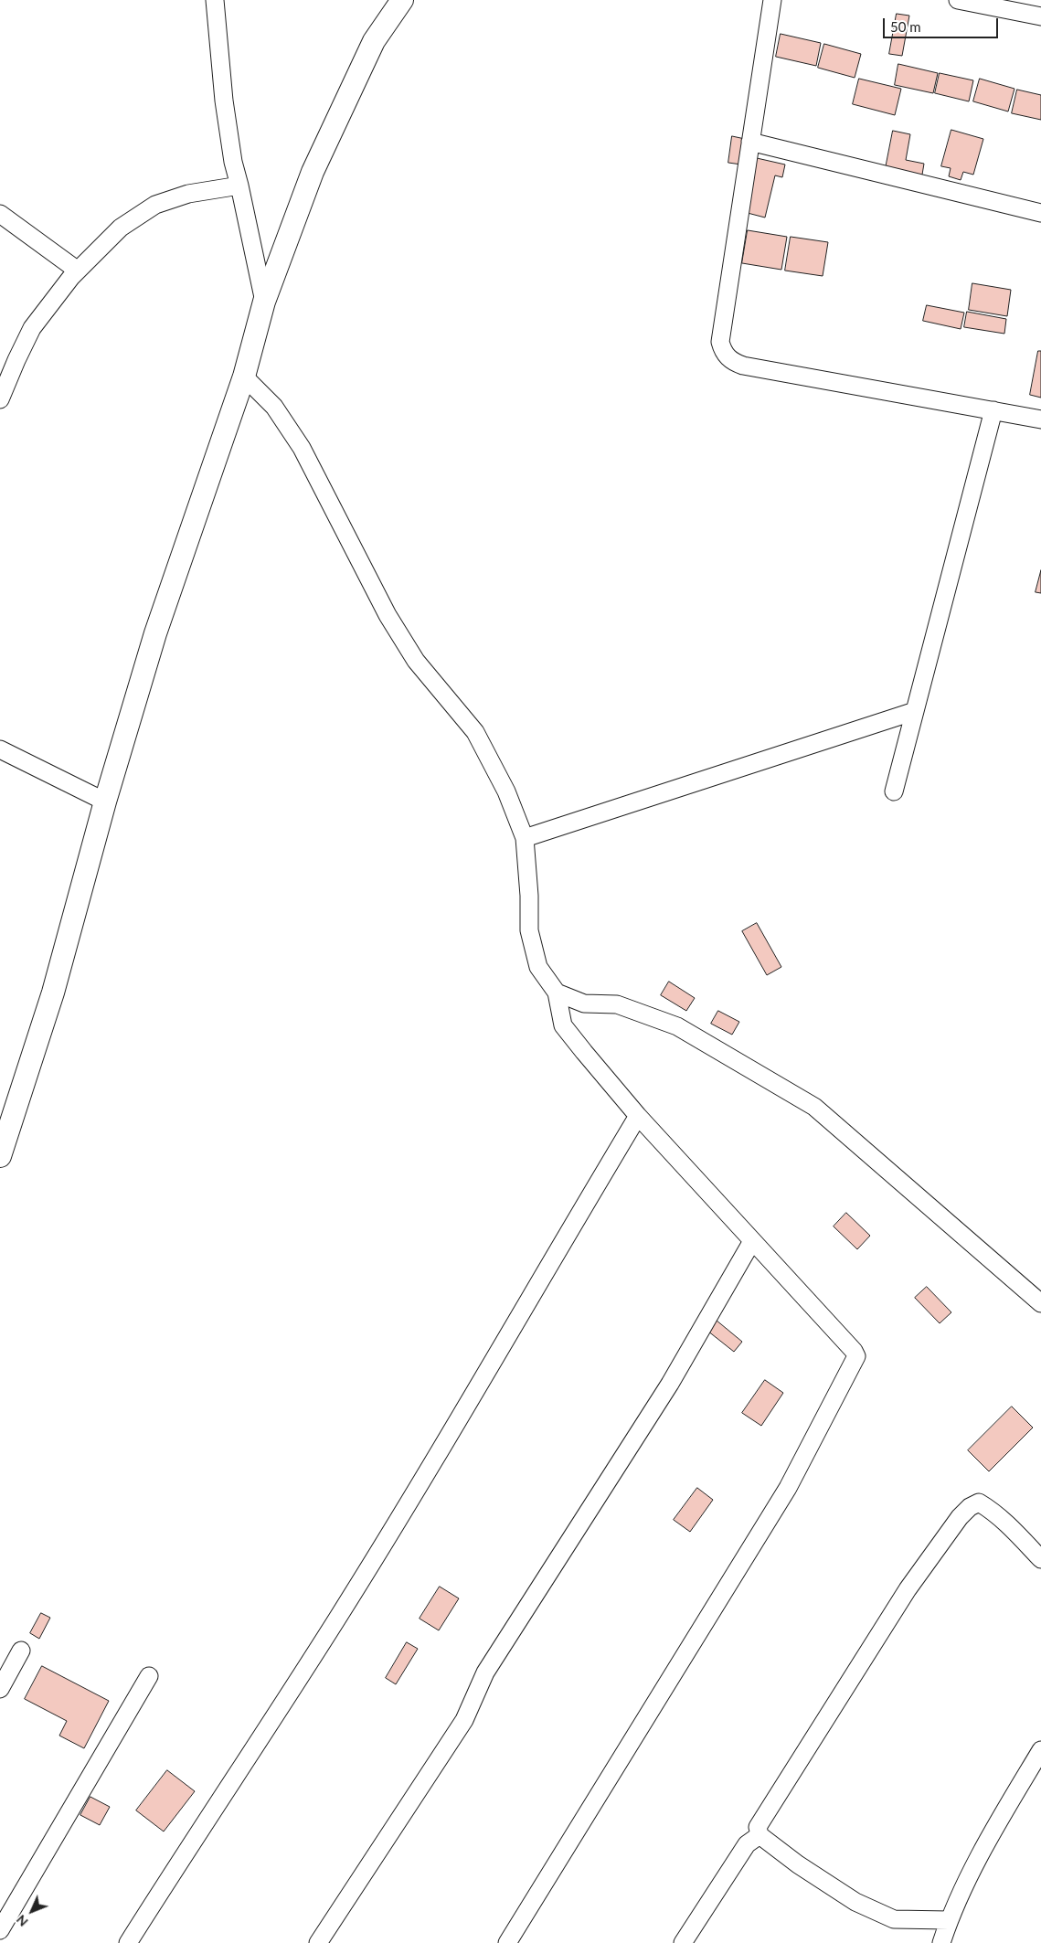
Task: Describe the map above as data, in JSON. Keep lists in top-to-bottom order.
{
  "scale_bar": "50 m",
  "north": "bottom left"
}
